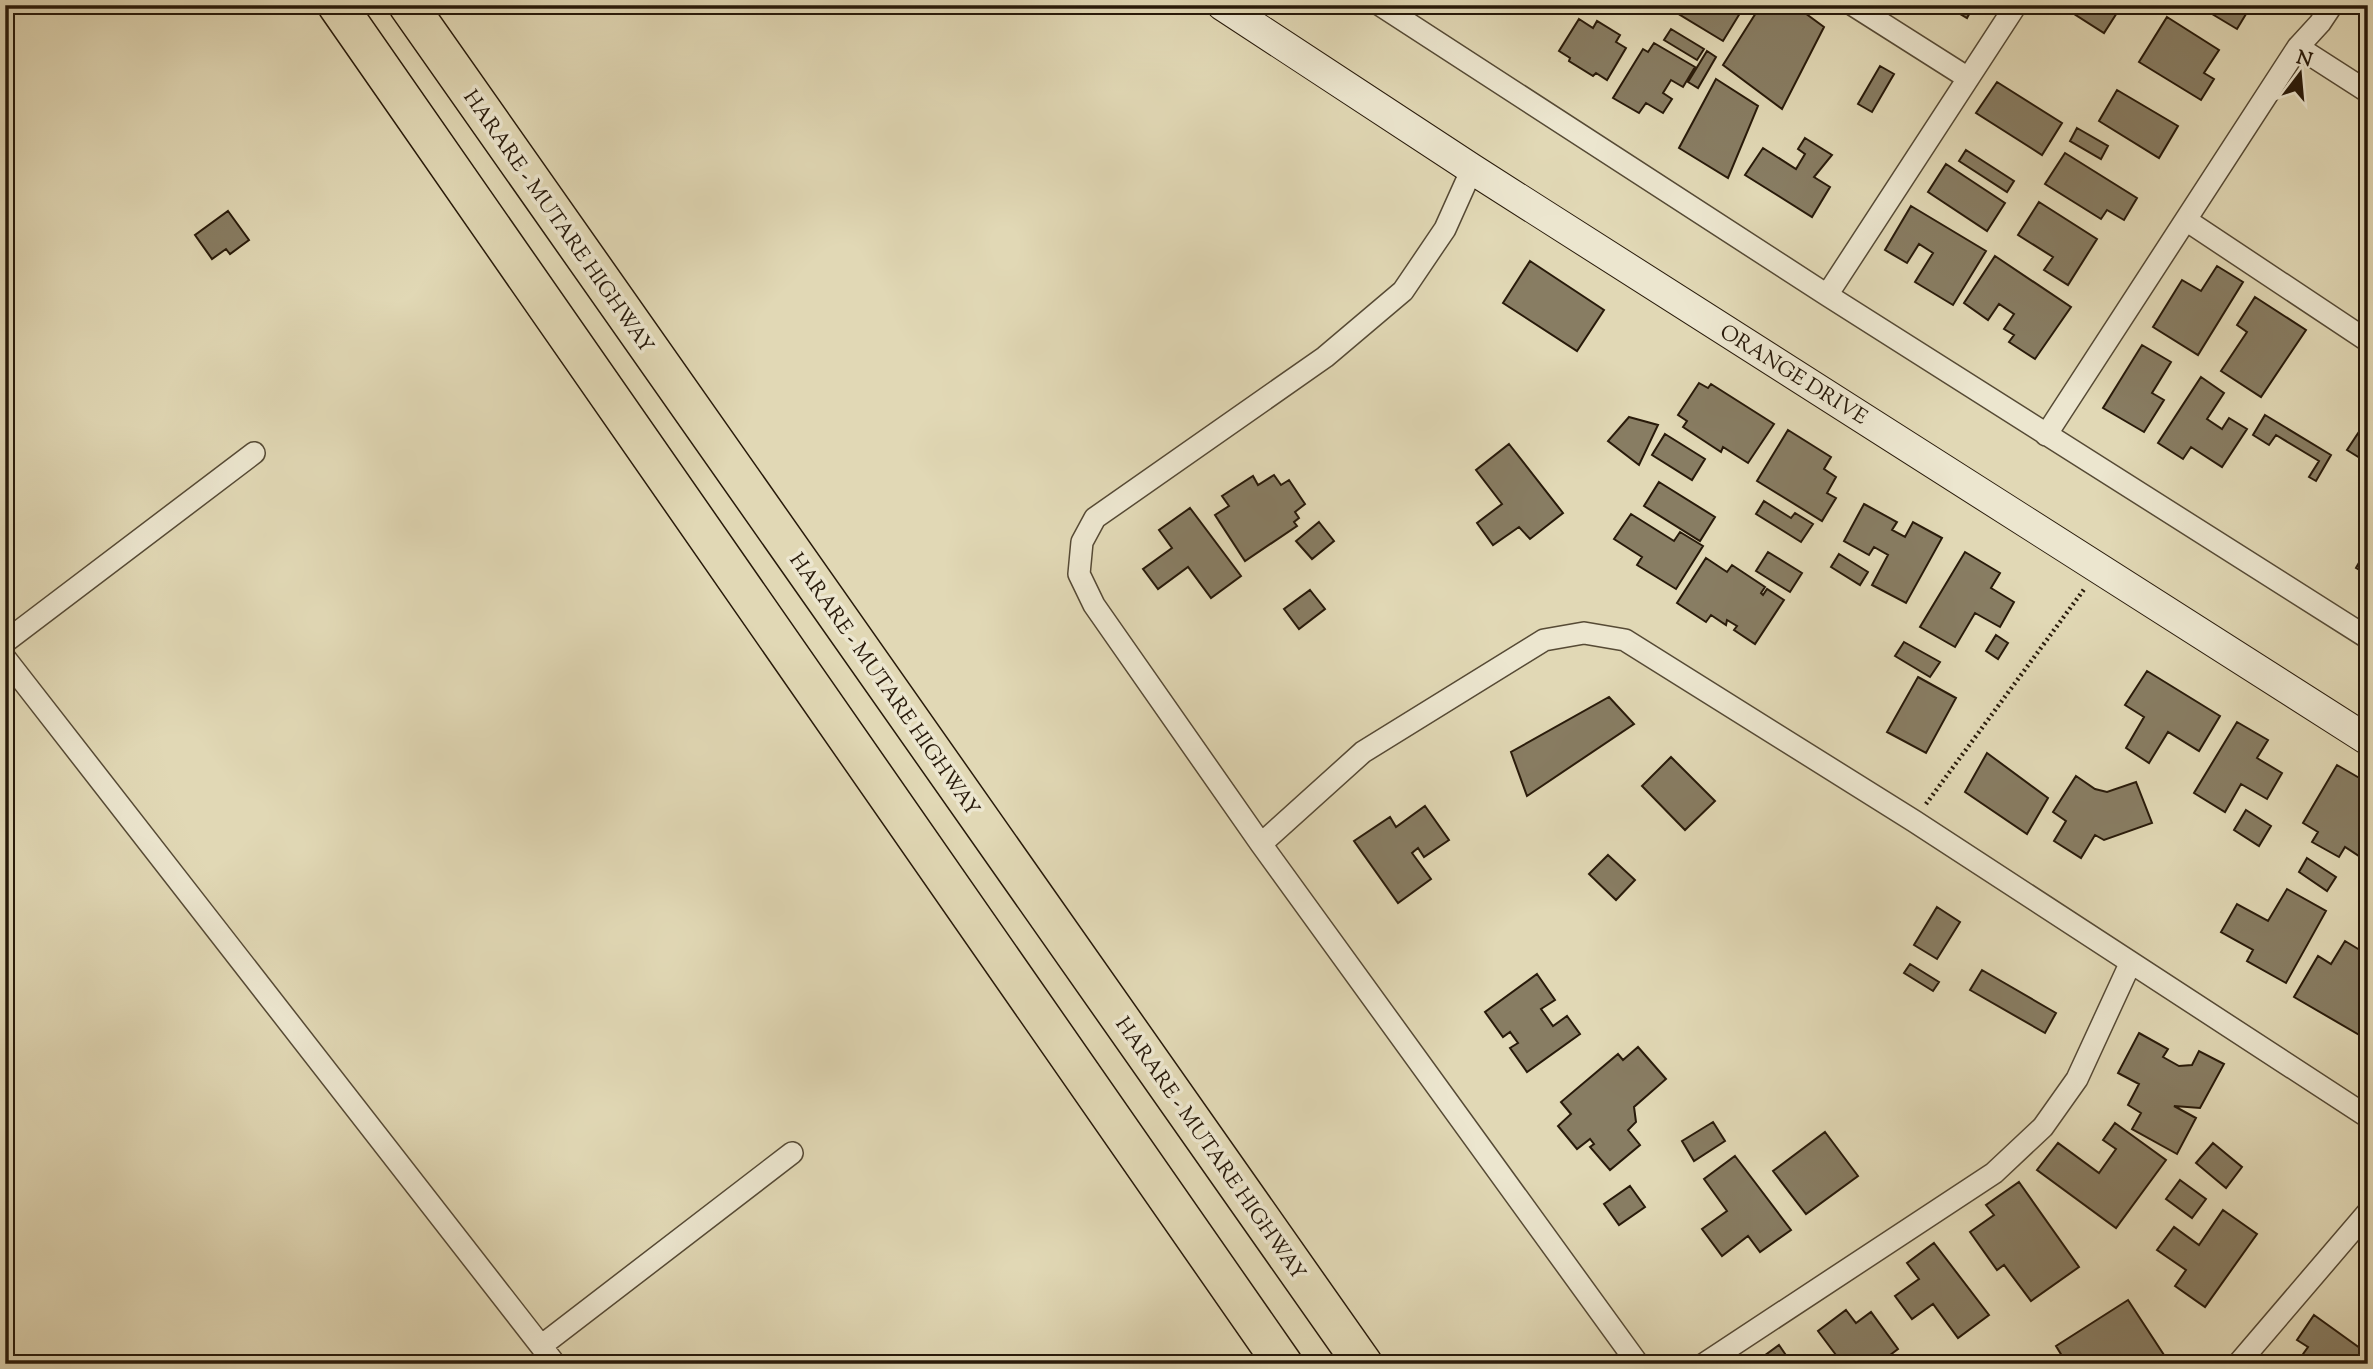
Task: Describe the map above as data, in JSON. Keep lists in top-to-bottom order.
{
  "streets": {
    "highway": ["HARARE - MUTARE HIGHWAY"],
    "street": ["ORANGE DRIVE"]
  },
  "north": "top"
}
